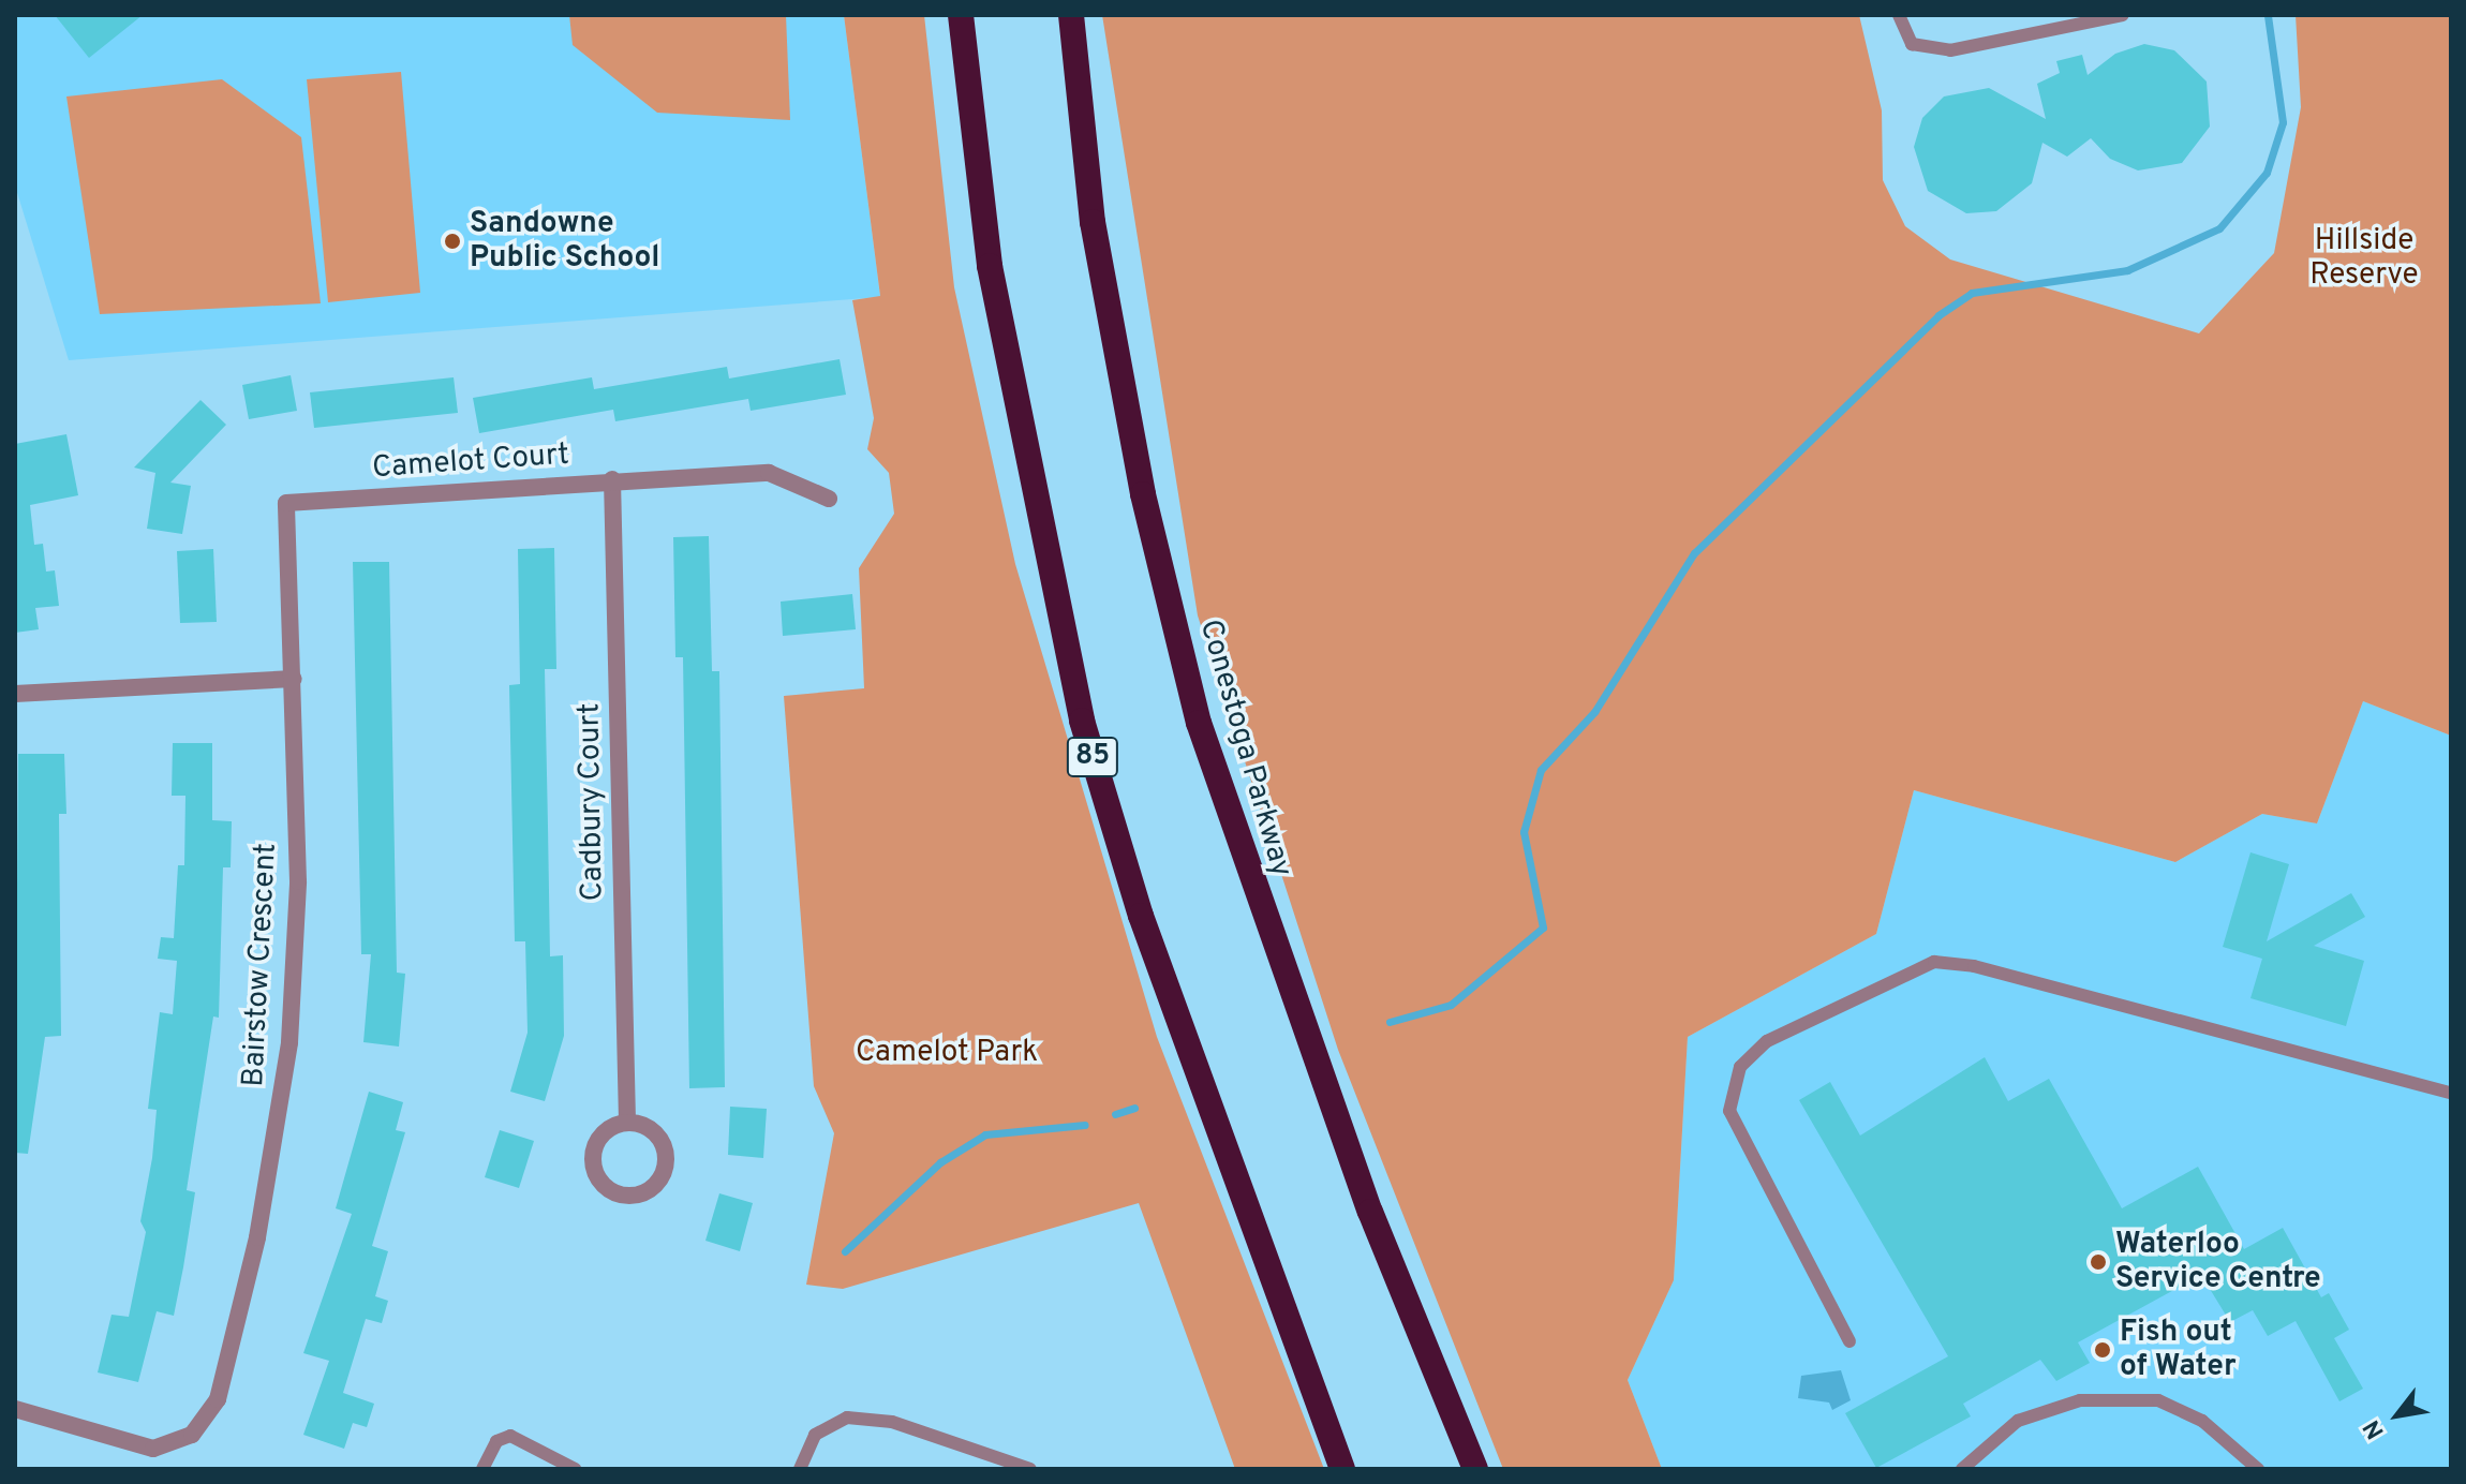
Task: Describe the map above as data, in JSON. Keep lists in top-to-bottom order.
{
  "streets": {
    "highway": ["Conestoga Parkway", "85"],
    "street": ["Camelot Court", "Cadbury Court", "Bairstow Crescent"]
  },
  "crossings": [
    ["Camelot Court", "Cadbury Court"],
    ["Camelot Court", "Bairstow Crescent"]
  ],
  "parks": ["Hillside Reserve", "Camelot Park"],
  "places": ["Sandowne Public School", "Waterloo Service Centre", "Fish out of Water"],
  "north": "bottom left"
}
